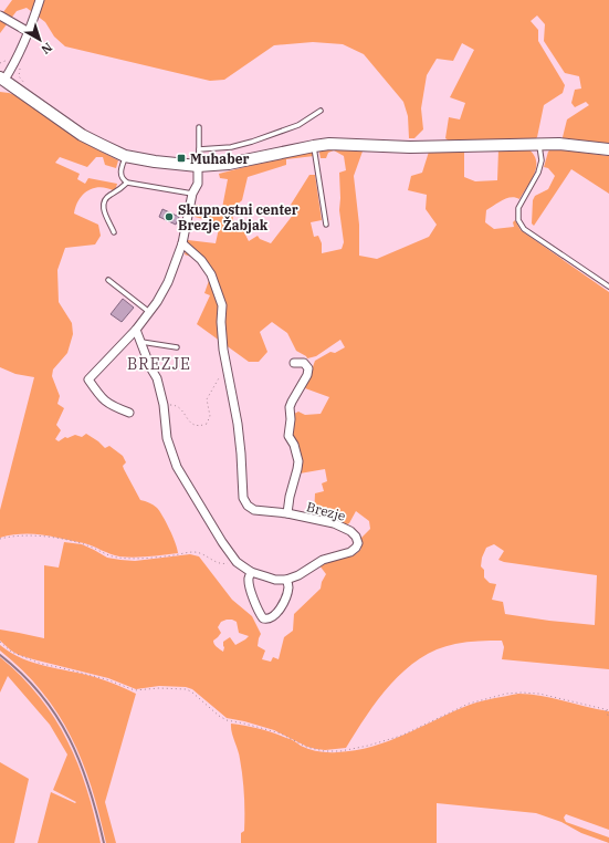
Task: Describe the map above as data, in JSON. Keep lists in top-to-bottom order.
{
  "streets": {
    "street": ["Brezje"]
  },
  "districts": ["BREZJE"],
  "places": {
    "transit": ["Muhaber"],
    "other": ["Skupnostni center Brezje Žabjak"]
  },
  "north": "bottom right"
}
